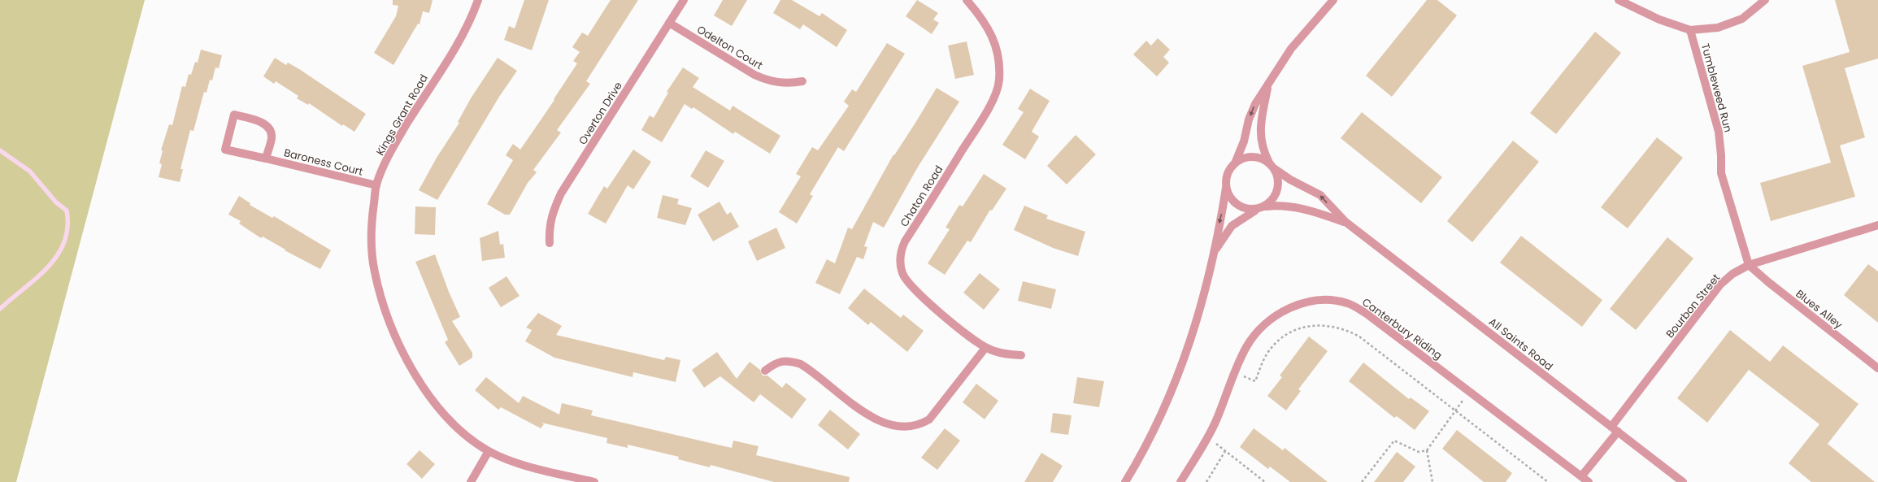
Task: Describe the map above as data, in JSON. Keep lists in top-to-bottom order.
{
  "streets": {
    "street": [
      "Odelton Court",
      "Tumbleweed Run",
      "Overton Drive",
      "Kings Grant Road",
      "Baroness Court",
      "Chaton Road",
      "Bourbon Street",
      "Blues Alley",
      "Canterbury Riding",
      "All Saints Road"
    ]
  },
  "crossings": [
    ["Odelton Court", "Overton Drive"],
    ["Tumbleweed Run", "Bourbon Street"],
    ["Tumbleweed Run", "Blues Alley"],
    ["Kings Grant Road", "Baroness Court"],
    ["Bourbon Street", "Blues Alley"],
    ["Bourbon Street", "All Saints Road"]
  ]
}
